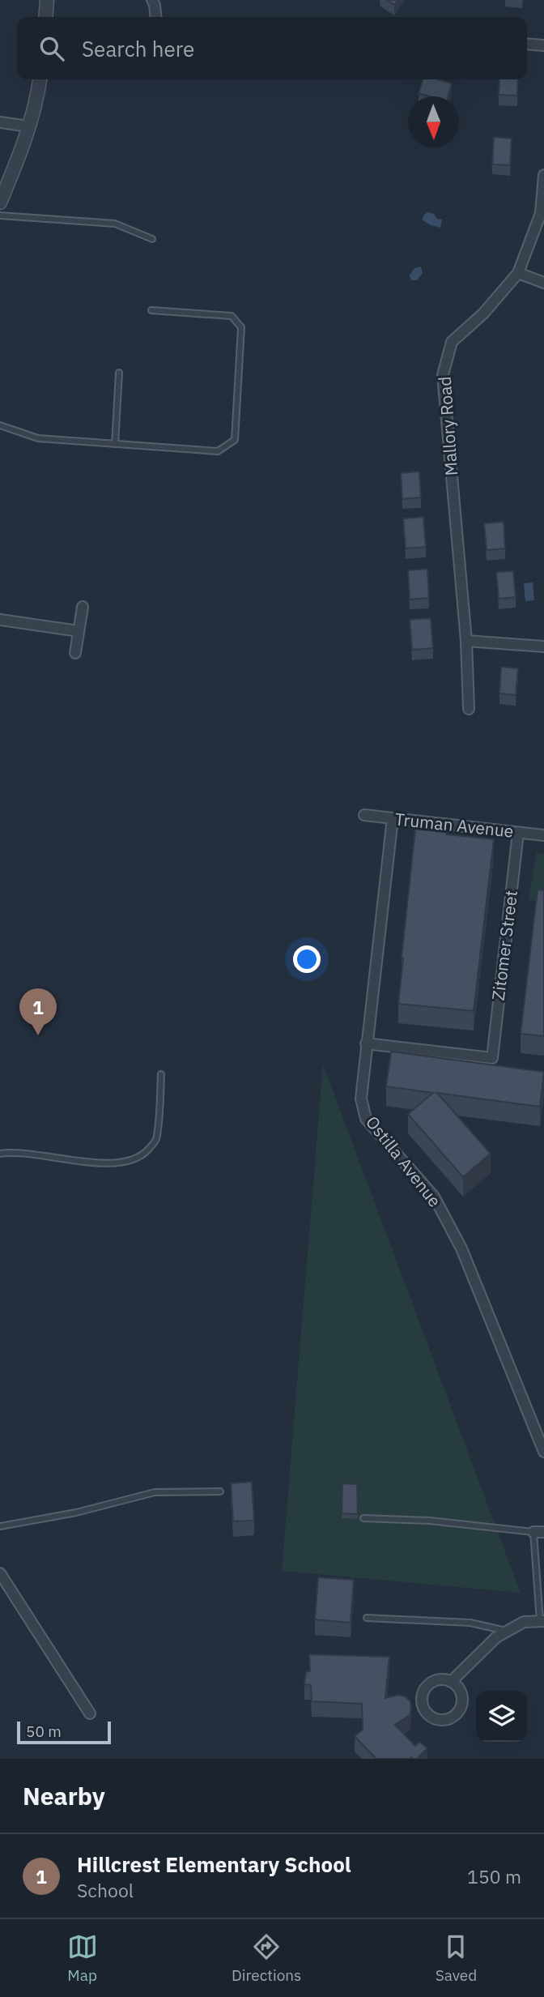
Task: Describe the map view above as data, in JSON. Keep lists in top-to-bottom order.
{
  "streets": {
    "street": [
      "Mallory Road",
      "Truman Avenue",
      "Zitomer Street",
      "Ostilla Avenue"
    ]
  },
  "crossings": [
    ["Truman Avenue", "Zitomer Street"],
    ["Truman Avenue", "Ostilla Avenue"],
    ["Zitomer Street", "Ostilla Avenue"]
  ],
  "scale_bar": "50 m",
  "north": "bottom",
  "page": {
    "search": "Search here",
    "pins": "1",
    "scale": "50 m",
    "heading": "Nearby",
    "list": [
      {
        "mark": "1",
        "name": "Hillcrest Elementary School",
        "note": "School",
        "value": "150 m"
      }
    ],
    "nav": ["Map", "Directions", "Saved"]
  }
}
